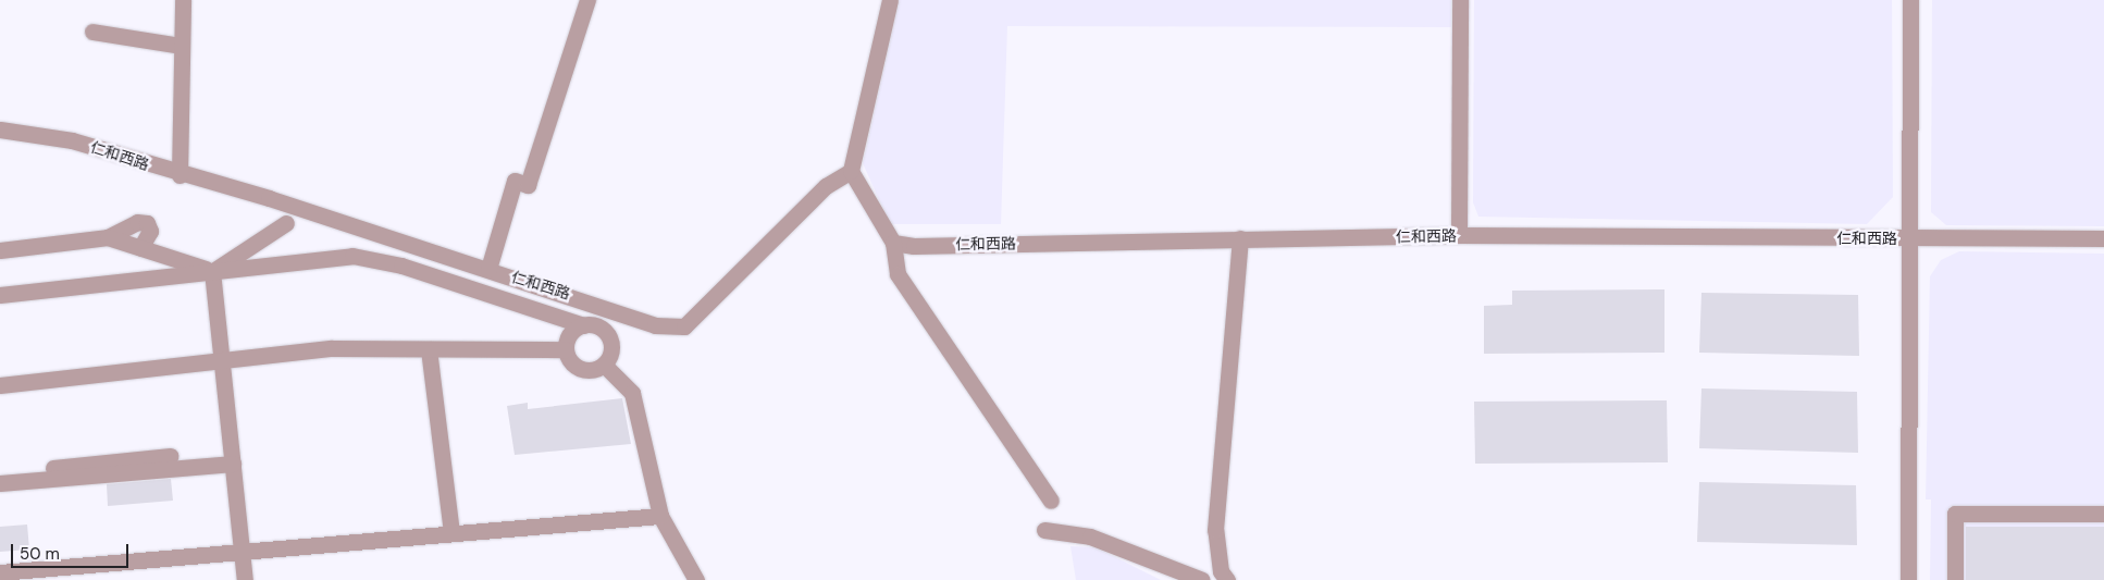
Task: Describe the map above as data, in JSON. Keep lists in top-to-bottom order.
{
  "streets": {
    "street": ["仁和西路"]
  },
  "scale_bar": "50 m"
}
